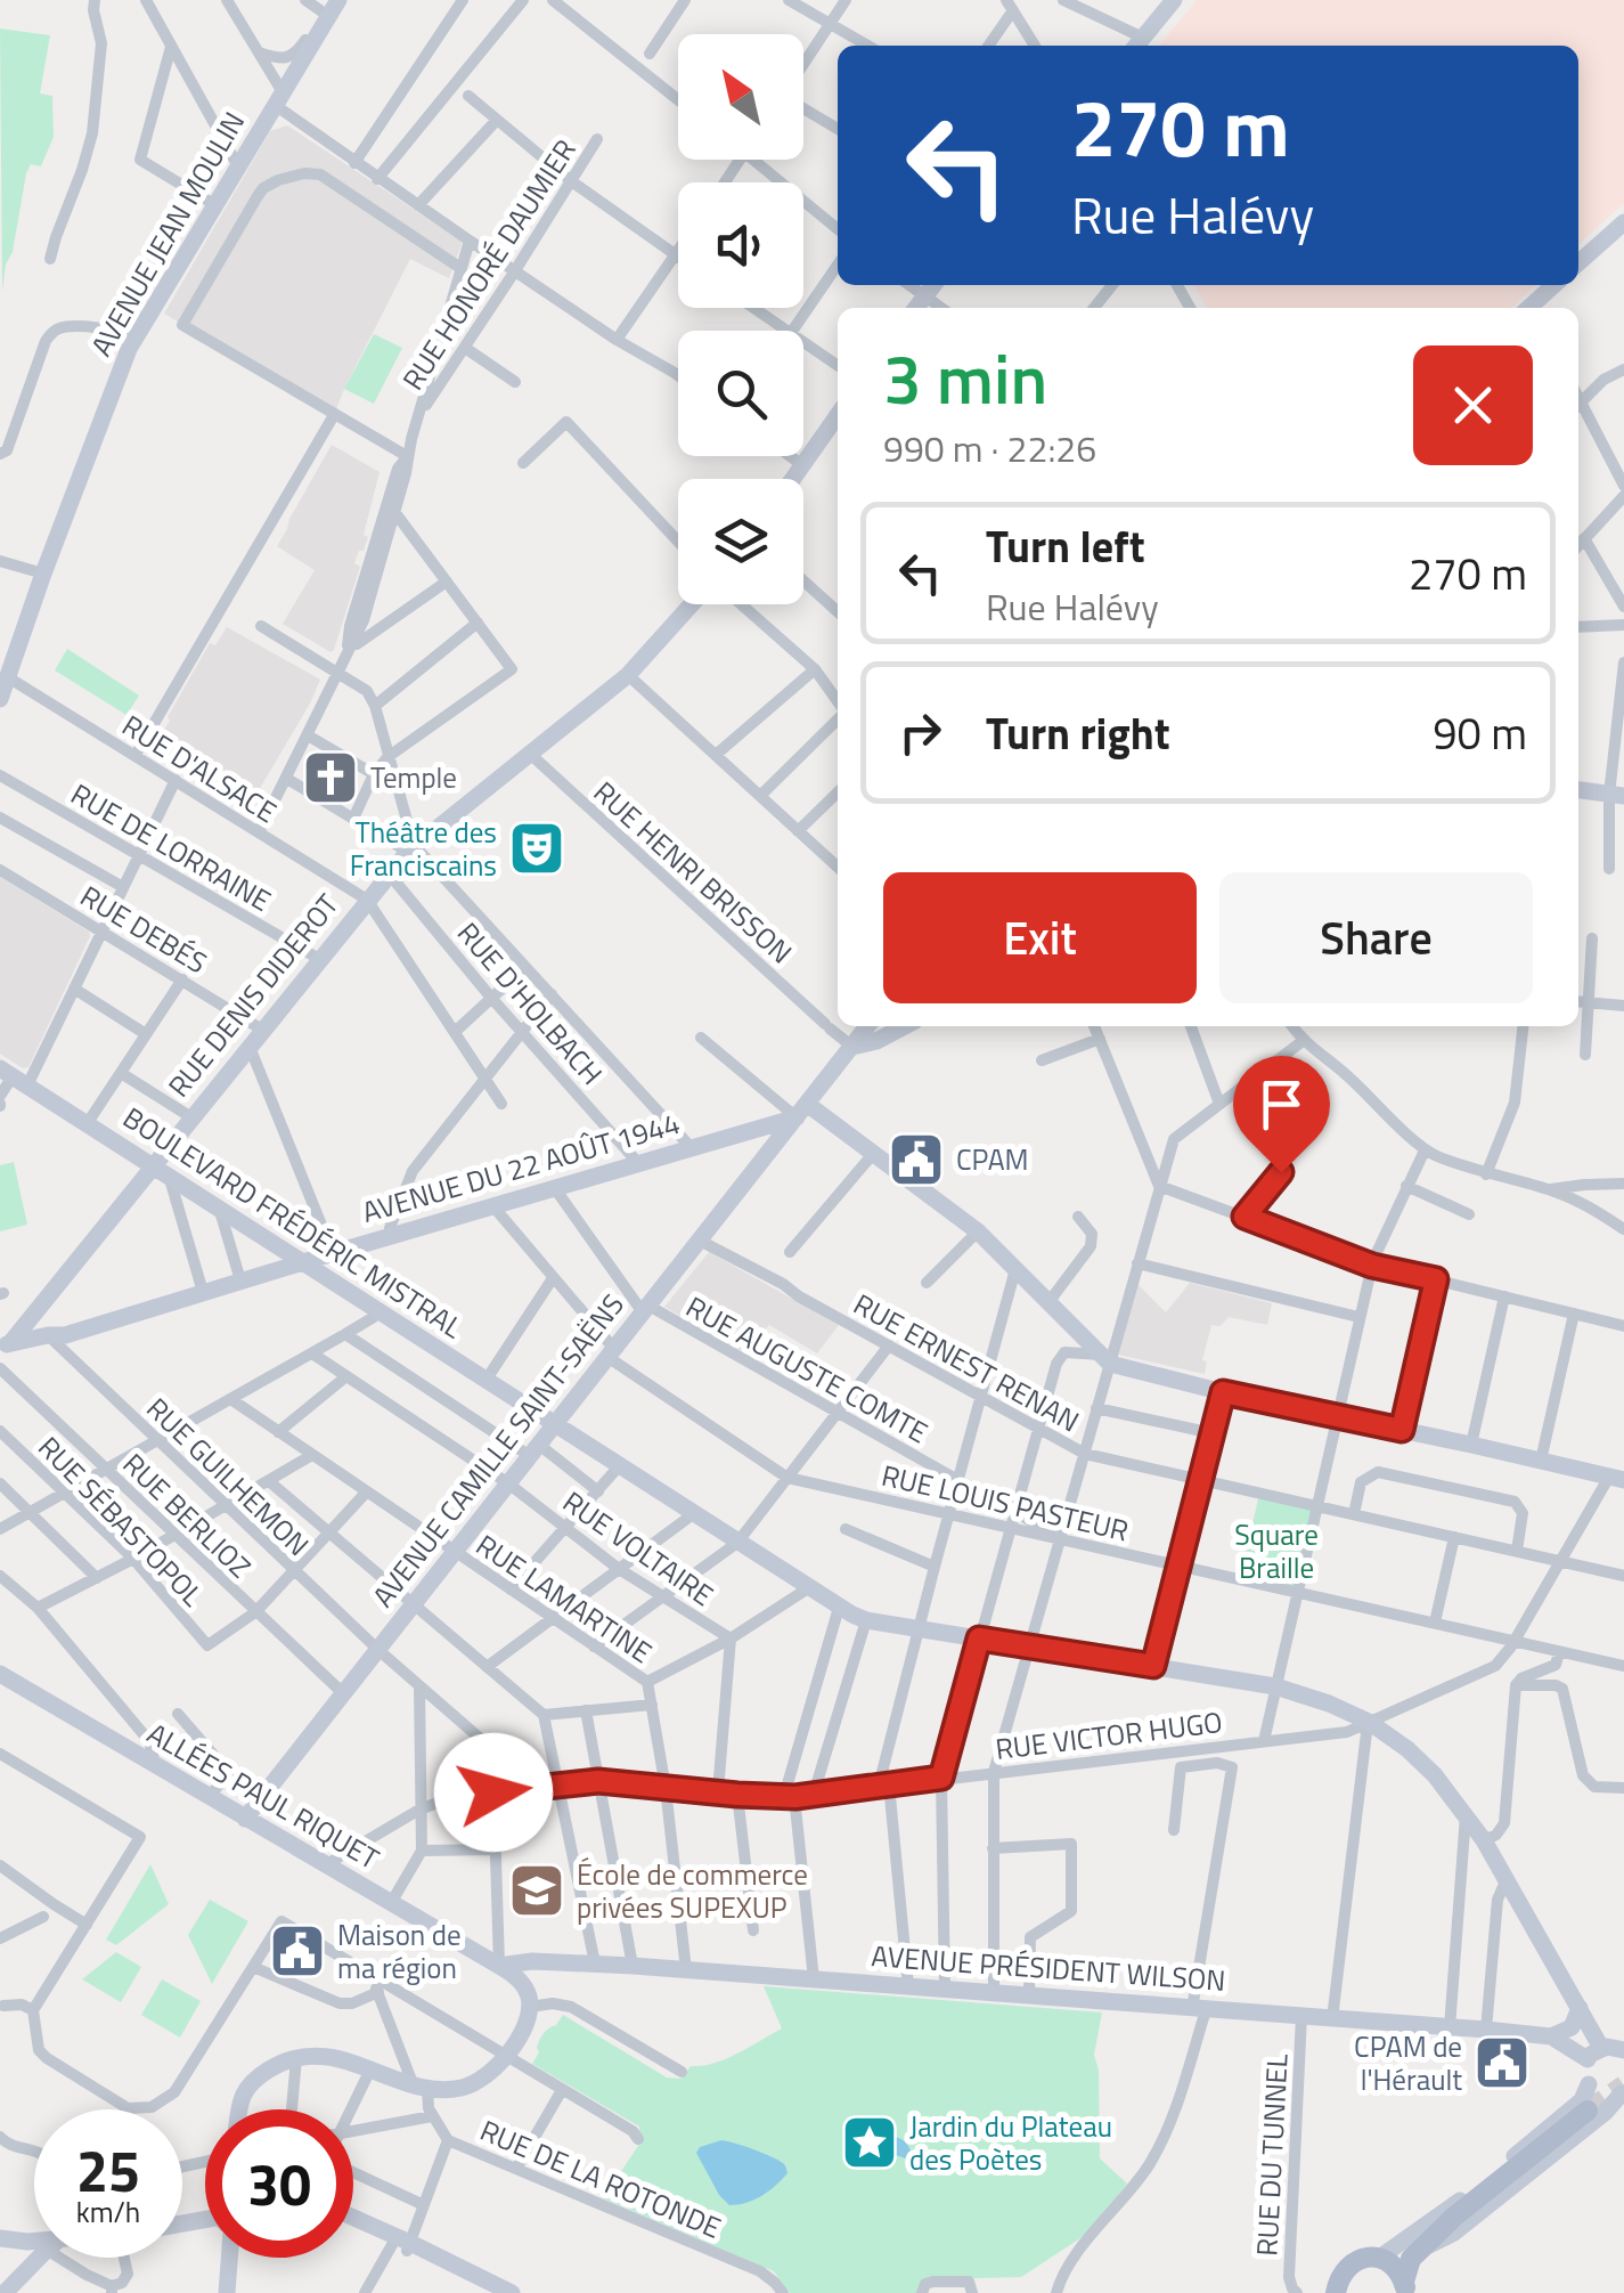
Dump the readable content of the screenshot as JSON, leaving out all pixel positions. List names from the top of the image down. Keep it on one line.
{"streets":{"main road":["AVENUE JEAN MOULIN","RUE DENIS DIDEROT","AVENUE DU 22 AOÛT 1944","BOULEVARD FRÉDÉRIC MISTRAL","AVENUE CAMILLE SAINT-SAËNS","ALLÉES PAUL RIQUET","AVENUE PRÉSIDENT WILSON"],"street":["RUE HONORÉ DAUMIER","RUE D'ALSACE","RUE DE LORRAINE","RUE HENRI BRISSON","RUE DEBÉS","RUE D'HOLBACH","RUE ERNEST RENAN","RUE AUGUSTE COMTE","RUE GUILHEMON","RUE LOUIS PASTEUR","RUE BERLIOZ","RUE SÉBASTOPOL","RUE VOLTAIRE","RUE LAMARTINE","RUE VICTOR HUGO","RUE DU TUNNEL","RUE DE LA ROTONDE"]},"crossings":[["AVENUE JEAN MOULIN","RUE D'ALSACE"],["RUE D'ALSACE","RUE DENIS DIDEROT"],["RUE DE LORRAINE","RUE DENIS DIDEROT"],["RUE HENRI BRISSON","RUE DENIS DIDEROT"],["RUE HENRI BRISSON","AVENUE CAMILLE SAINT-SAËNS"],["RUE DEBÉS","RUE DENIS DIDEROT"],["RUE DENIS DIDEROT","RUE D'HOLBACH"],["RUE DENIS DIDEROT","AVENUE DU 22 AOÛT 1944"],["RUE DENIS DIDEROT","BOULEVARD FRÉDÉRIC MISTRAL"],["RUE D'HOLBACH","AVENUE DU 22 AOÛT 1944"],["AVENUE DU 22 AOÛT 1944","BOULEVARD FRÉDÉRIC MISTRAL"],["AVENUE DU 22 AOÛT 1944","AVENUE CAMILLE SAINT-SAËNS"],["AVENUE DU 22 AOÛT 1944","RUE GUILHEMON"],["AVENUE DU 22 AOÛT 1944","RUE LOUIS PASTEUR"],["BOULEVARD FRÉDÉRIC MISTRAL","AVENUE CAMILLE SAINT-SAËNS"],["BOULEVARD FRÉDÉRIC MISTRAL","RUE VICTOR HUGO"],["BOULEVARD FRÉDÉRIC MISTRAL","AVENUE PRÉSIDENT WILSON"],["RUE ERNEST RENAN","AVENUE CAMILLE SAINT-SAËNS"],["RUE AUGUSTE COMTE","AVENUE CAMILLE SAINT-SAËNS"],["RUE AUGUSTE COMTE","RUE LOUIS PASTEUR"],["AVENUE CAMILLE SAINT-SAËNS","RUE GUILHEMON"],["AVENUE CAMILLE SAINT-SAËNS","RUE LOUIS PASTEUR"],["AVENUE CAMILLE SAINT-SAËNS","RUE BERLIOZ"],["AVENUE CAMILLE SAINT-SAËNS","RUE VOLTAIRE"],["AVENUE CAMILLE SAINT-SAËNS","RUE LAMARTINE"],["AVENUE CAMILLE SAINT-SAËNS","ALLÉES PAUL RIQUET"],["RUE GUILHEMON","RUE VICTOR HUGO"],["RUE GUILHEMON","ALLÉES PAUL RIQUET"],["RUE GUILHEMON","AVENUE PRÉSIDENT WILSON"],["RUE LOUIS PASTEUR","RUE VICTOR HUGO"],["RUE BERLIOZ","RUE SÉBASTOPOL"],["RUE VOLTAIRE","RUE VICTOR HUGO"],["RUE VICTOR HUGO","ALLÉES PAUL RIQUET"],["ALLÉES PAUL RIQUET","AVENUE PRÉSIDENT WILSON"],["AVENUE PRÉSIDENT WILSON","RUE DU TUNNEL"]],"parks":["Square Braille"],"places":{"church":["Temple"],"theatre":["Théâtre des Franciscains"],"public building":["CPAM","Maison de ma région","CPAM de l'Hérault"],"school or university":["École de commerce privées SUPEXUP"],"place":["Jardin du Plateau des Poètes"]},"north":"top left","page":{"turn":["270 m","Rue Halévy"],"heading":["3 min","990 m · 22:26"],"list":[{"name":"Turn left","note":"Rue Halévy","value":"270 m"},{"name":"Turn right","value":"90 m"}],"buttons":["Exit","Share"],"speed":"25 km/h","limit":"30"}}
